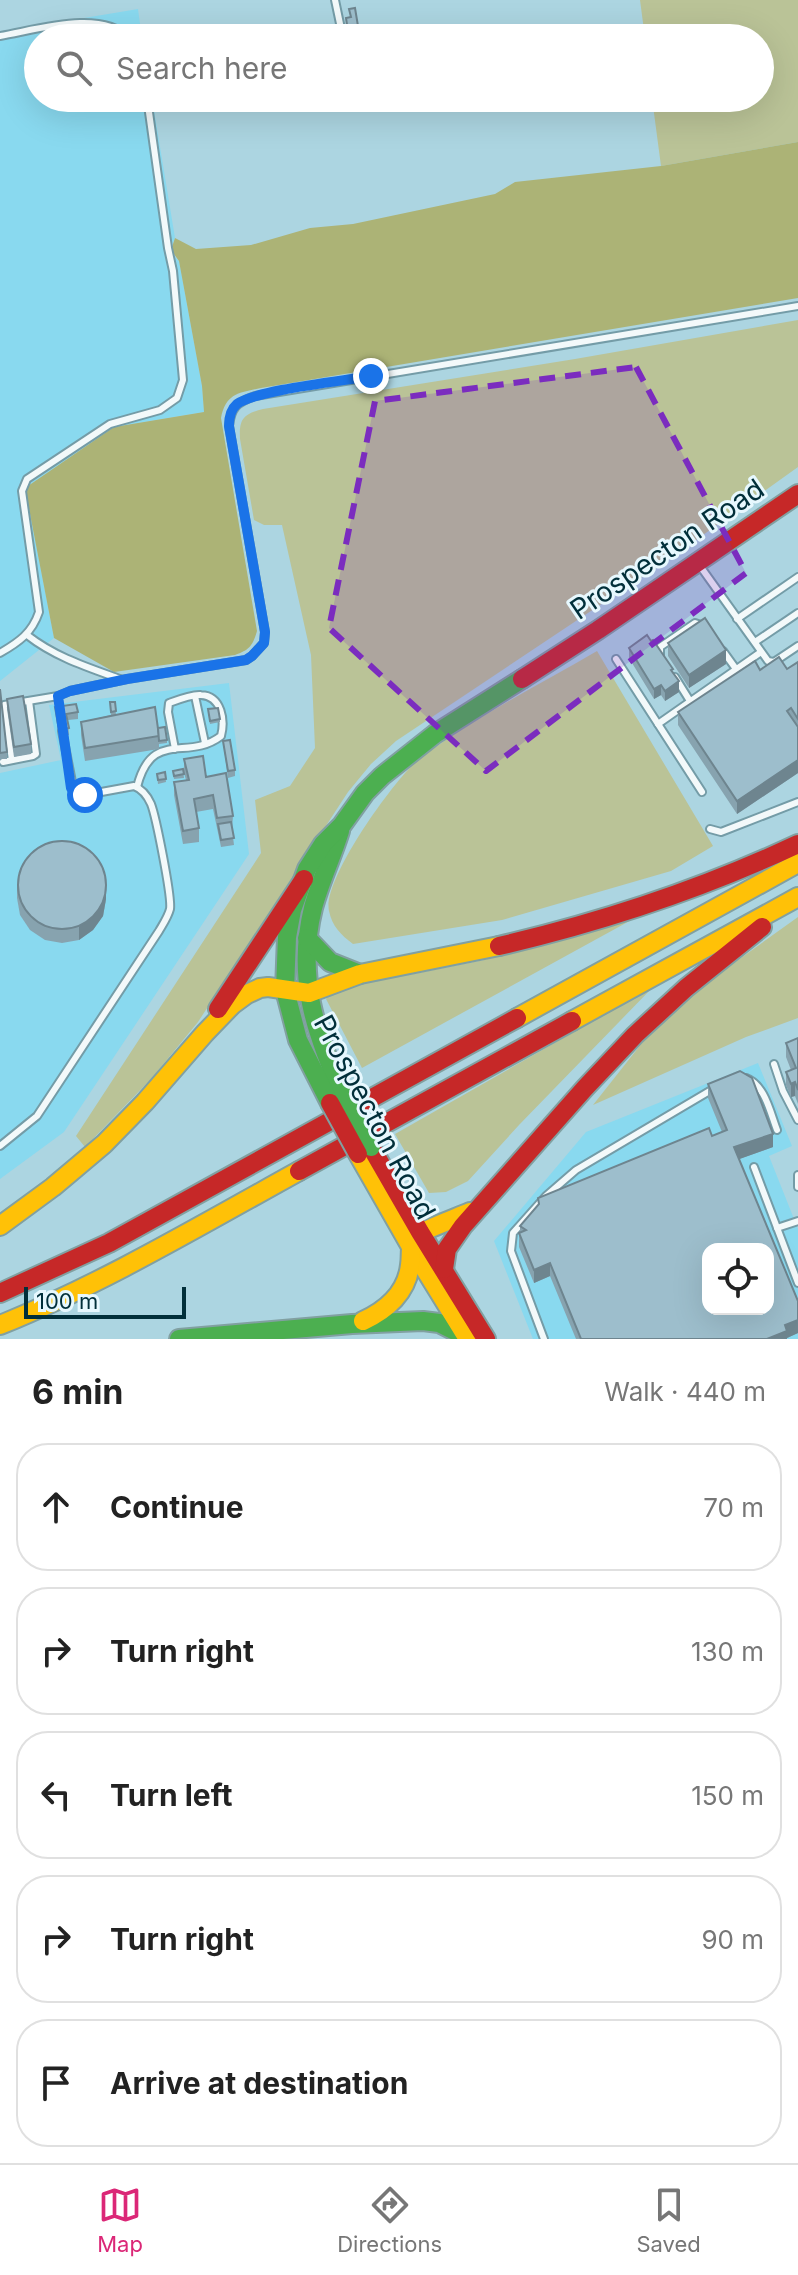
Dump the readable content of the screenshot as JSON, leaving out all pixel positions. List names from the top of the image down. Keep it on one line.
{"streets":{"main road":["Prospecton Road"]},"scale_bar":"100 m","page":{"search":"Search here","scale":"100 m","heading":["6 min","Walk · 440 m"],"list":[["Continue","70 m"],["Turn right","130 m"],["Turn left","150 m"],["Turn right","90 m"],"Arrive at destination"],"nav":["Map","Directions","Saved"]}}
